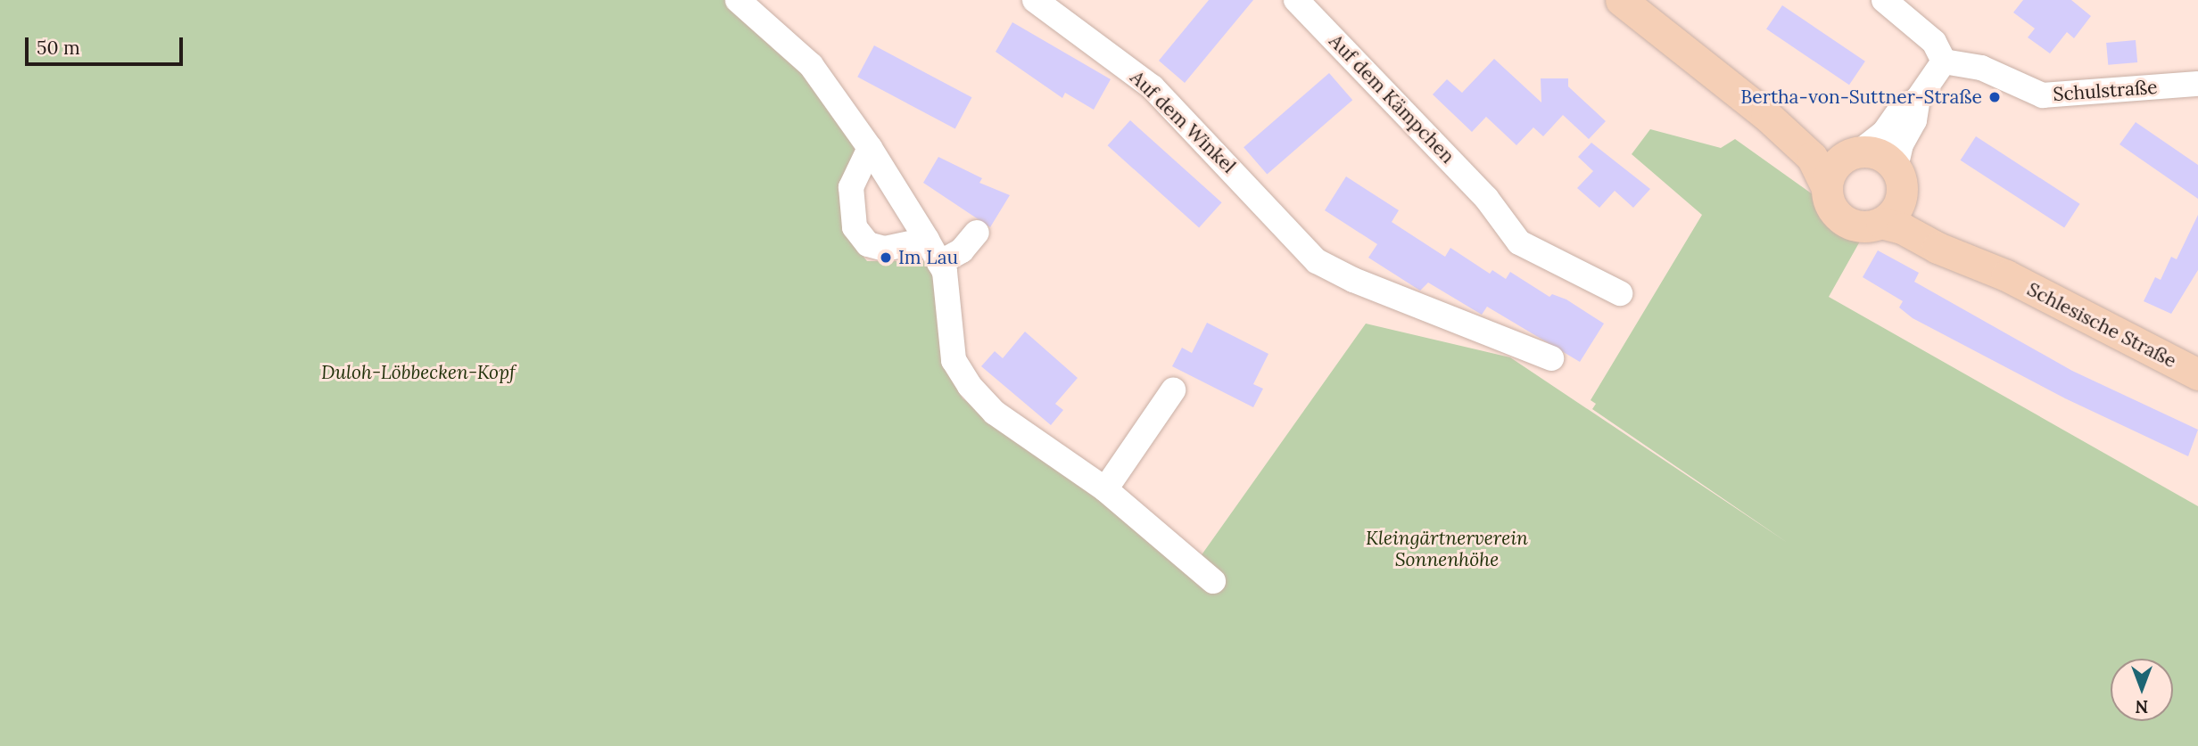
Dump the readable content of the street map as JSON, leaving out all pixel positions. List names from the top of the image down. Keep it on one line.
{"streets":{"main road":["Schlesische Straße"],"street":["Schulstraße","Auf dem Kämpchen","Auf dem Winkel"]},"parks":["Duloh-Löbbecken-Kopf","Kleingärtnerverein Sonnenhöhe"],"places":["Bertha-von-Suttner-Straße","Im Lau"],"scale_bar":"50 m","north":"bottom"}
